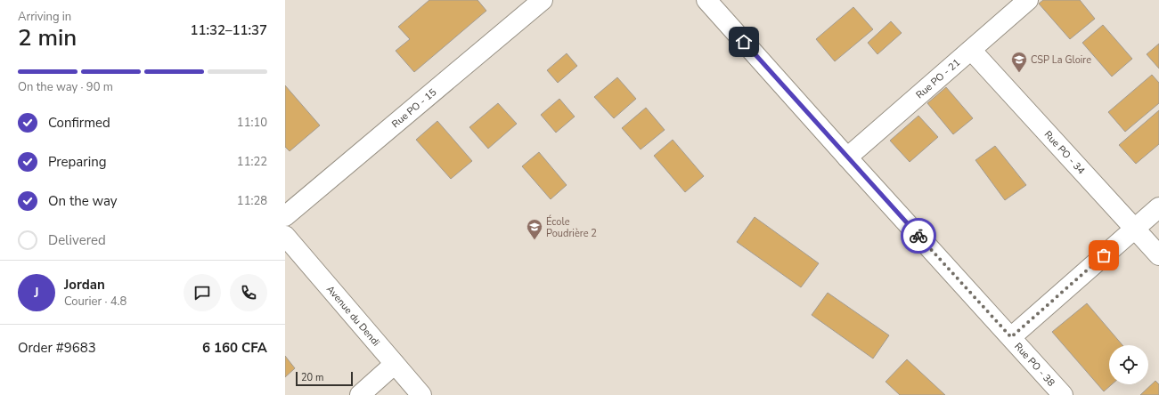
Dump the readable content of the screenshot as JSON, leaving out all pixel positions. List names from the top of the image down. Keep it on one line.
{"streets":{"street":["Rue PO - 21","Rue PO - 15","Rue PO - 34","Avenue du Dendi","Rue PO - 38"]},"crossings":[["Rue PO - 21","Rue PO - 34"],["Rue PO - 21","Rue PO - 38"]],"places":{"school or university":["CSP La Gloire","École Poudrière 2"]},"scale_bar":"20 m","page":{"heading":["2 min","Arriving in","11:32–11:37"],"panel":["Jordan","Courier · 4.8","Order #9683","6 160 CFA"],"bar":"On the way · 90 m","list":[["Confirmed","11:10"],["Preparing","11:22"],["On the way","11:28"],"Delivered"],"round":"J","scale":"20 m"}}
